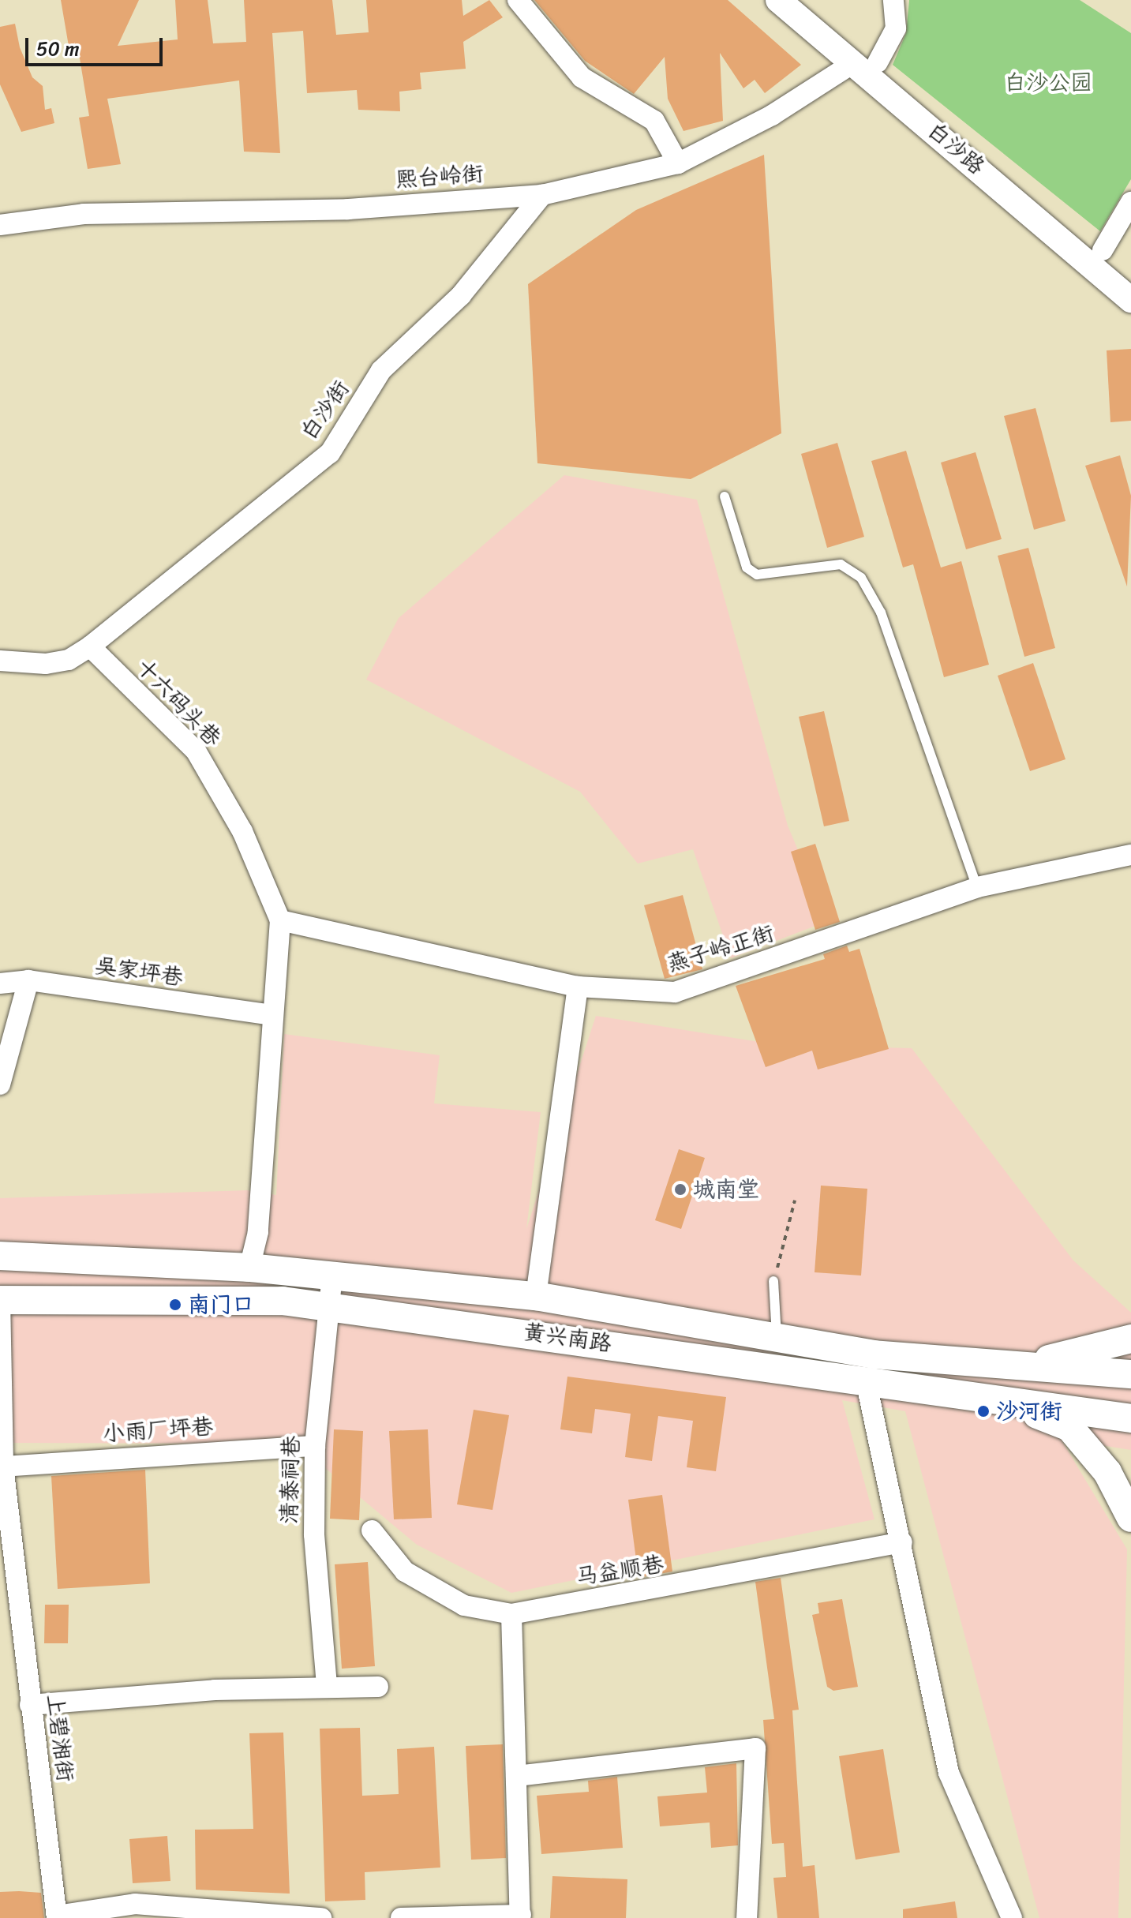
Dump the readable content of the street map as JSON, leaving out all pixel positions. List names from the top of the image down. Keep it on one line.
{"streets":{"main road":["黄兴南路"],"street":["白沙路","熙台岭街","白沙街","十六码头巷","燕子岭正街","吴家坪巷","小雨厂坪巷","清泰祠巷","马益顺巷","上碧湘街"]},"crossings":[["白沙路","熙台岭街"],["熙台岭街","白沙街"],["白沙街","十六码头巷"],["十六码头巷","燕子岭正街"],["黄兴南路","清泰祠巷"],["黄兴南路","上碧湘街"],["小雨厂坪巷","清泰祠巷"],["小雨厂坪巷","上碧湘街"]],"parks":["白沙公园"],"places":["城南堂","南门口","沙河街"],"scale_bar":"50 m"}
